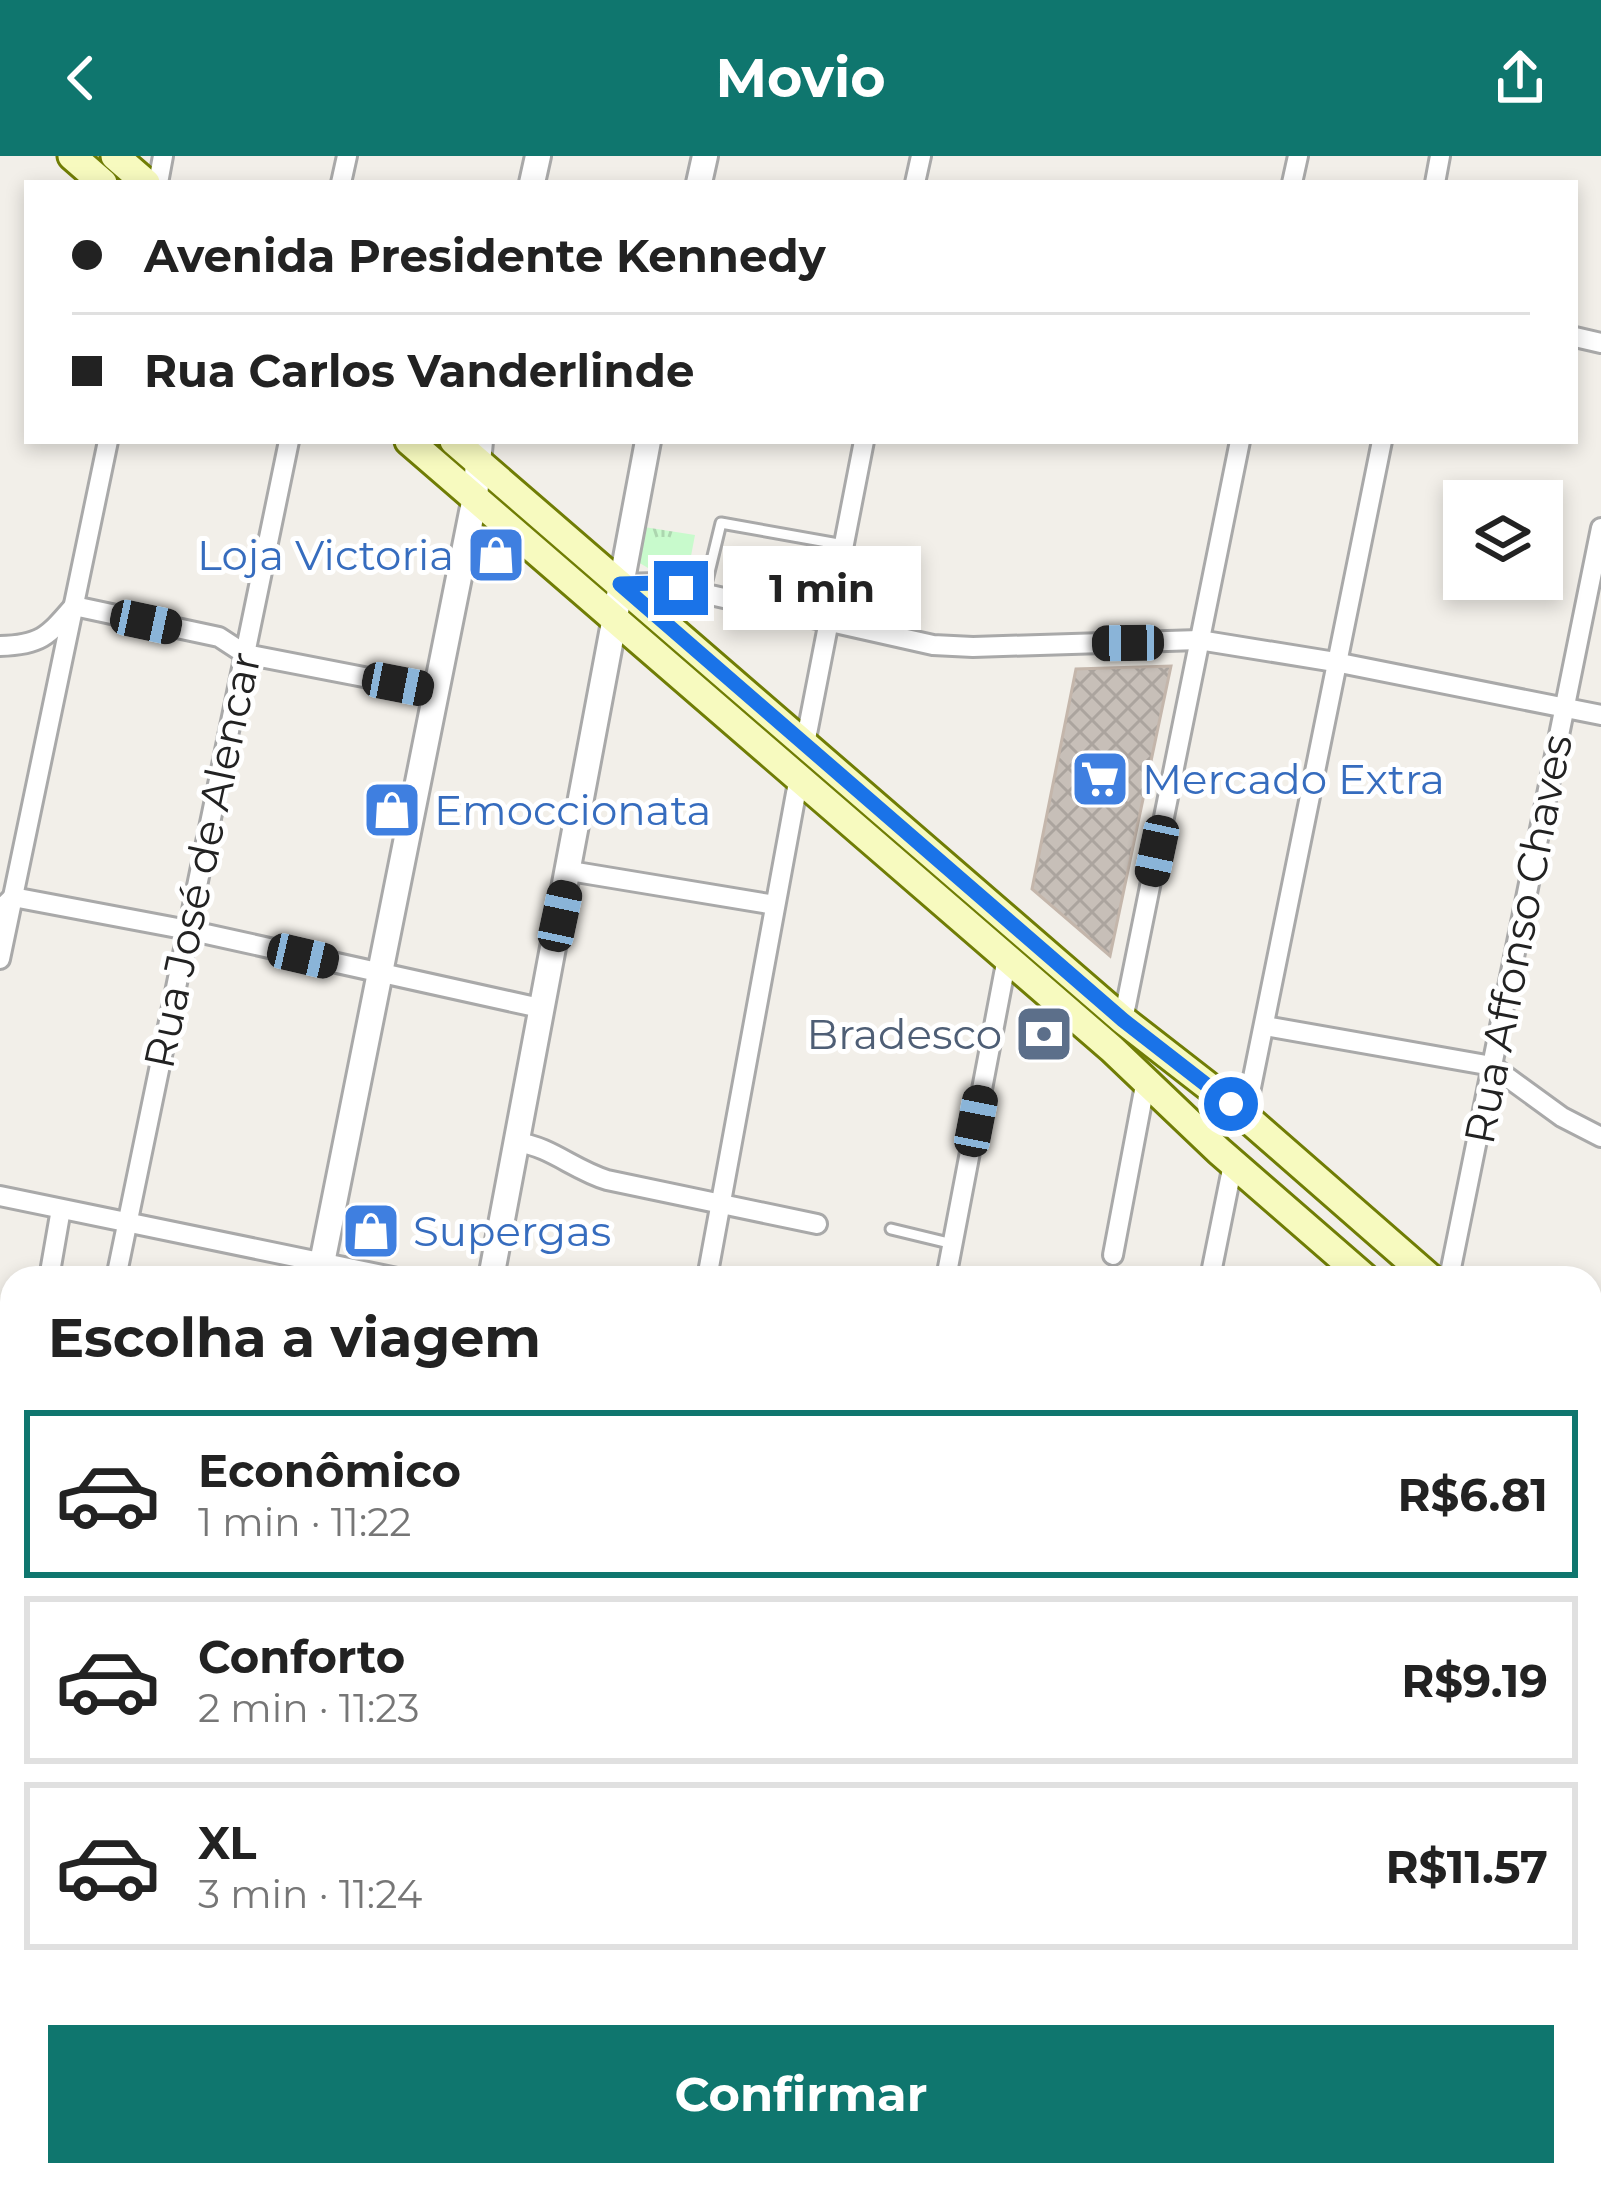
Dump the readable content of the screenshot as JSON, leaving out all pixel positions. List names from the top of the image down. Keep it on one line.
{"streets":{"street":["Rua José de Alencar","Rua Affonso Chaves"]},"places":{"shop":["Loja Victoria","Emoccionata","Supergas"],"supermarket":["Mercado Extra"],"bank":["Bradesco"]},"page":{"header":"Movio","banner":["Avenida Presidente Kennedy","Rua Carlos Vanderlinde"],"bubble":"1 min","heading":"Escolha a viagem","list":[{"name":"Econômico","note":"1 min · 11:22","value":"R$6.81"},{"name":"Conforto","note":"2 min · 11:23","value":"R$9.19"},{"name":"XL","note":"3 min · 11:24","value":"R$11.57"}],"buttons":"Confirmar"}}
